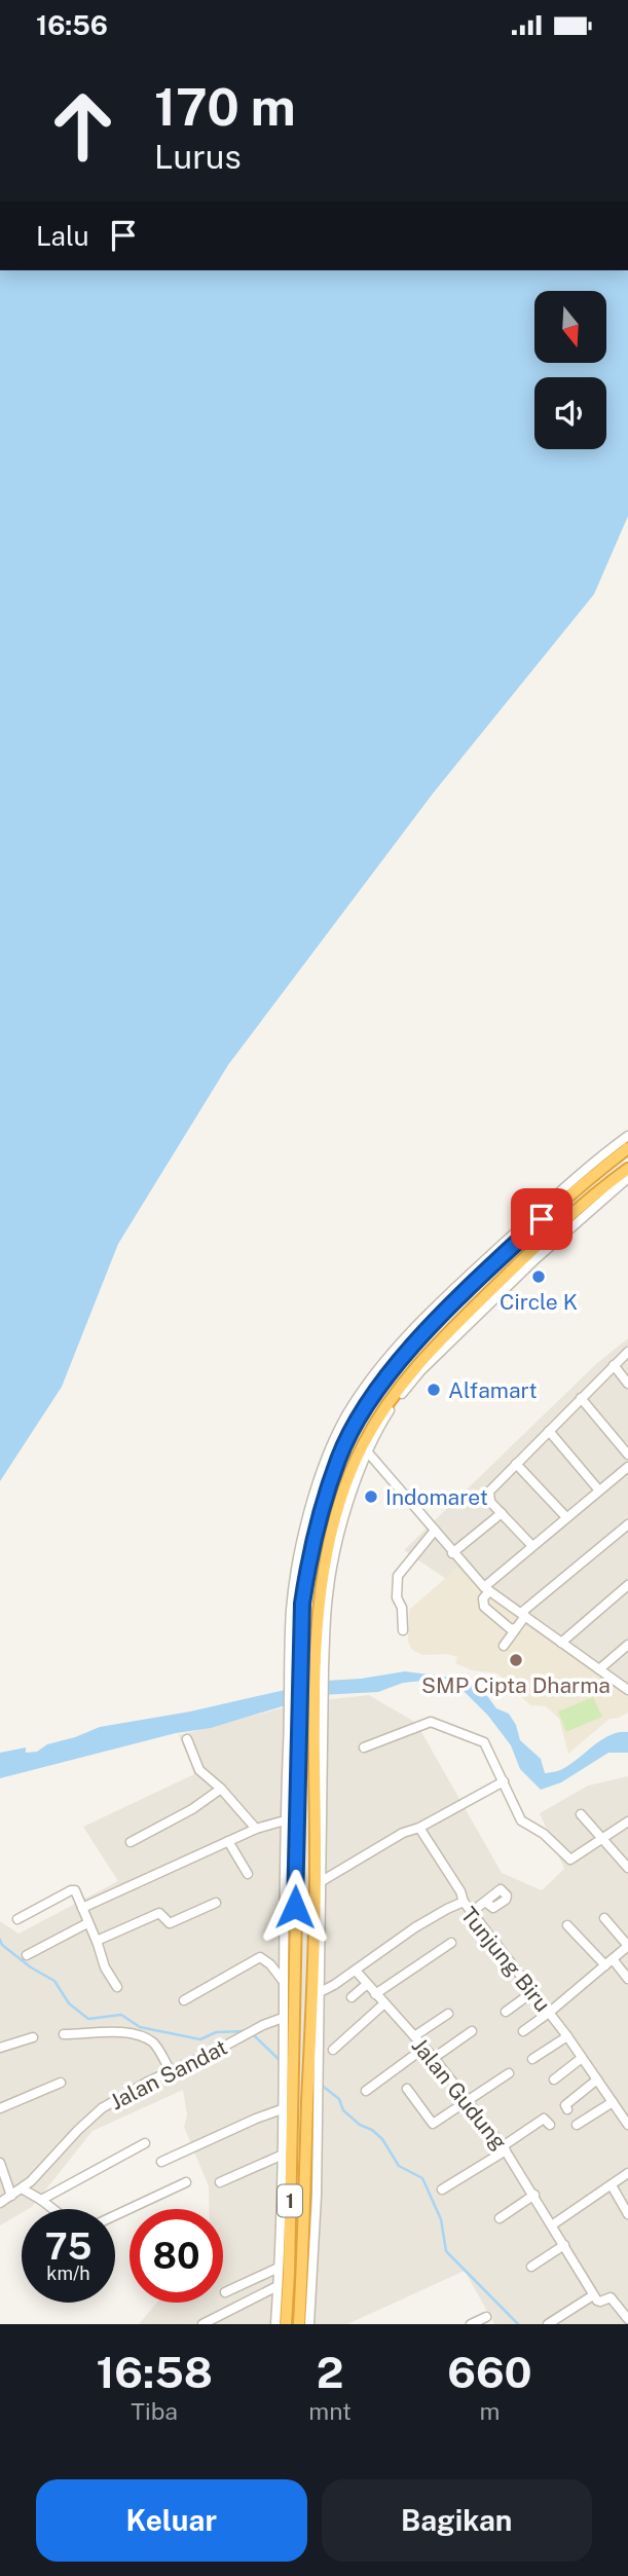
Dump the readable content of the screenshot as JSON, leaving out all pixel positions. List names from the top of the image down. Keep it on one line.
{"streets":{"highway":["1"],"street":["Tunjung Biru","Jalan Sandat","Jalan Gudung"]},"crossings":[["Tunjung Biru","Jalan Gudung"],["Tunjung Biru","1"]],"places":["Circle K","Alfamart","Indomaret","SMP Cipta Dharma"],"north":"bottom","page":{"status":"16:56","turn":["170 m","Lurus"],"then":"Lalu","speed":"75 km/h","limit":"80","eta":["16:58","Tiba","2","mnt","660","m"],"buttons":["Keluar","Bagikan"]}}
